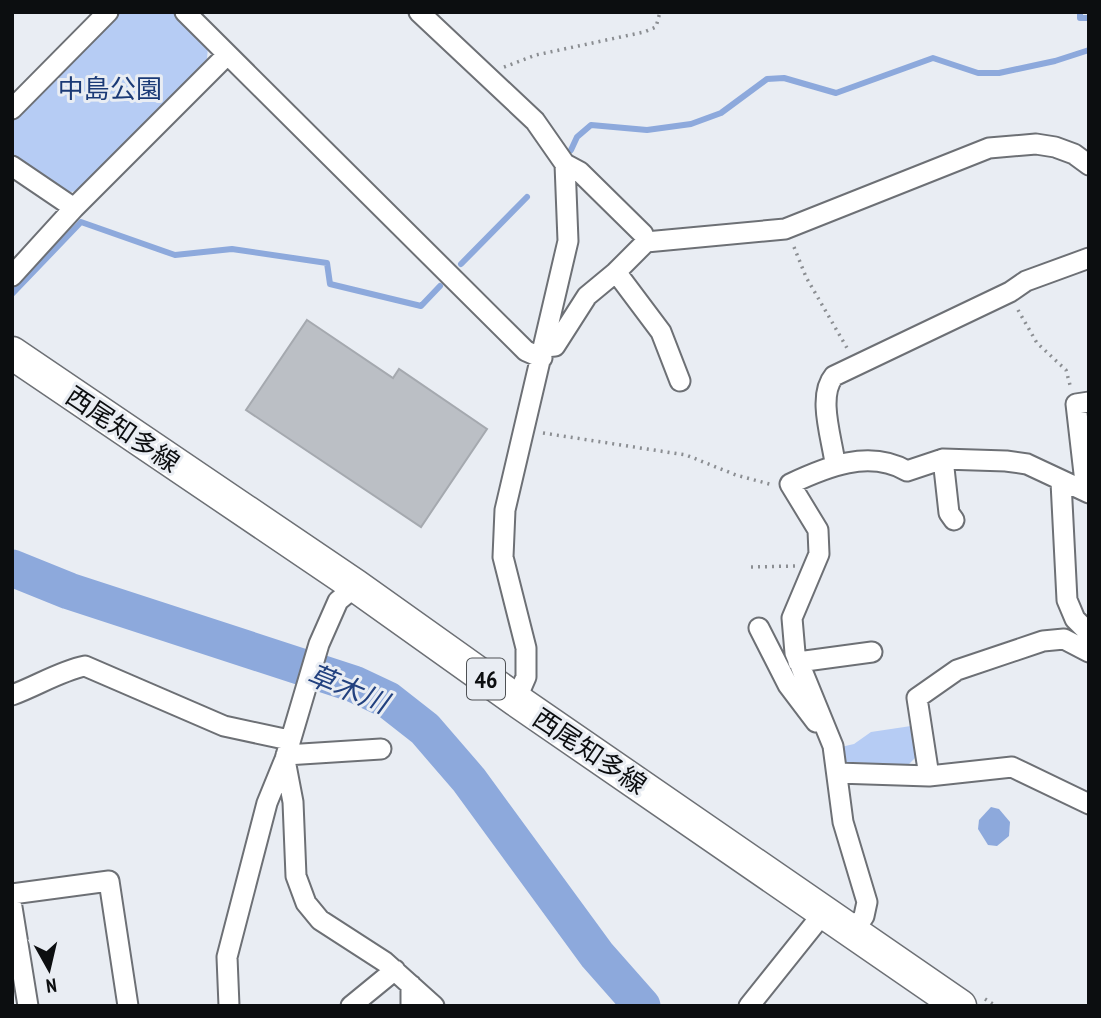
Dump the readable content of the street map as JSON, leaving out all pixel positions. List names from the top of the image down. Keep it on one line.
{"streets":{"main road":["西尾知多線","46"]},"water":["草木川"],"parks":["中島公園"],"north":"bottom"}
